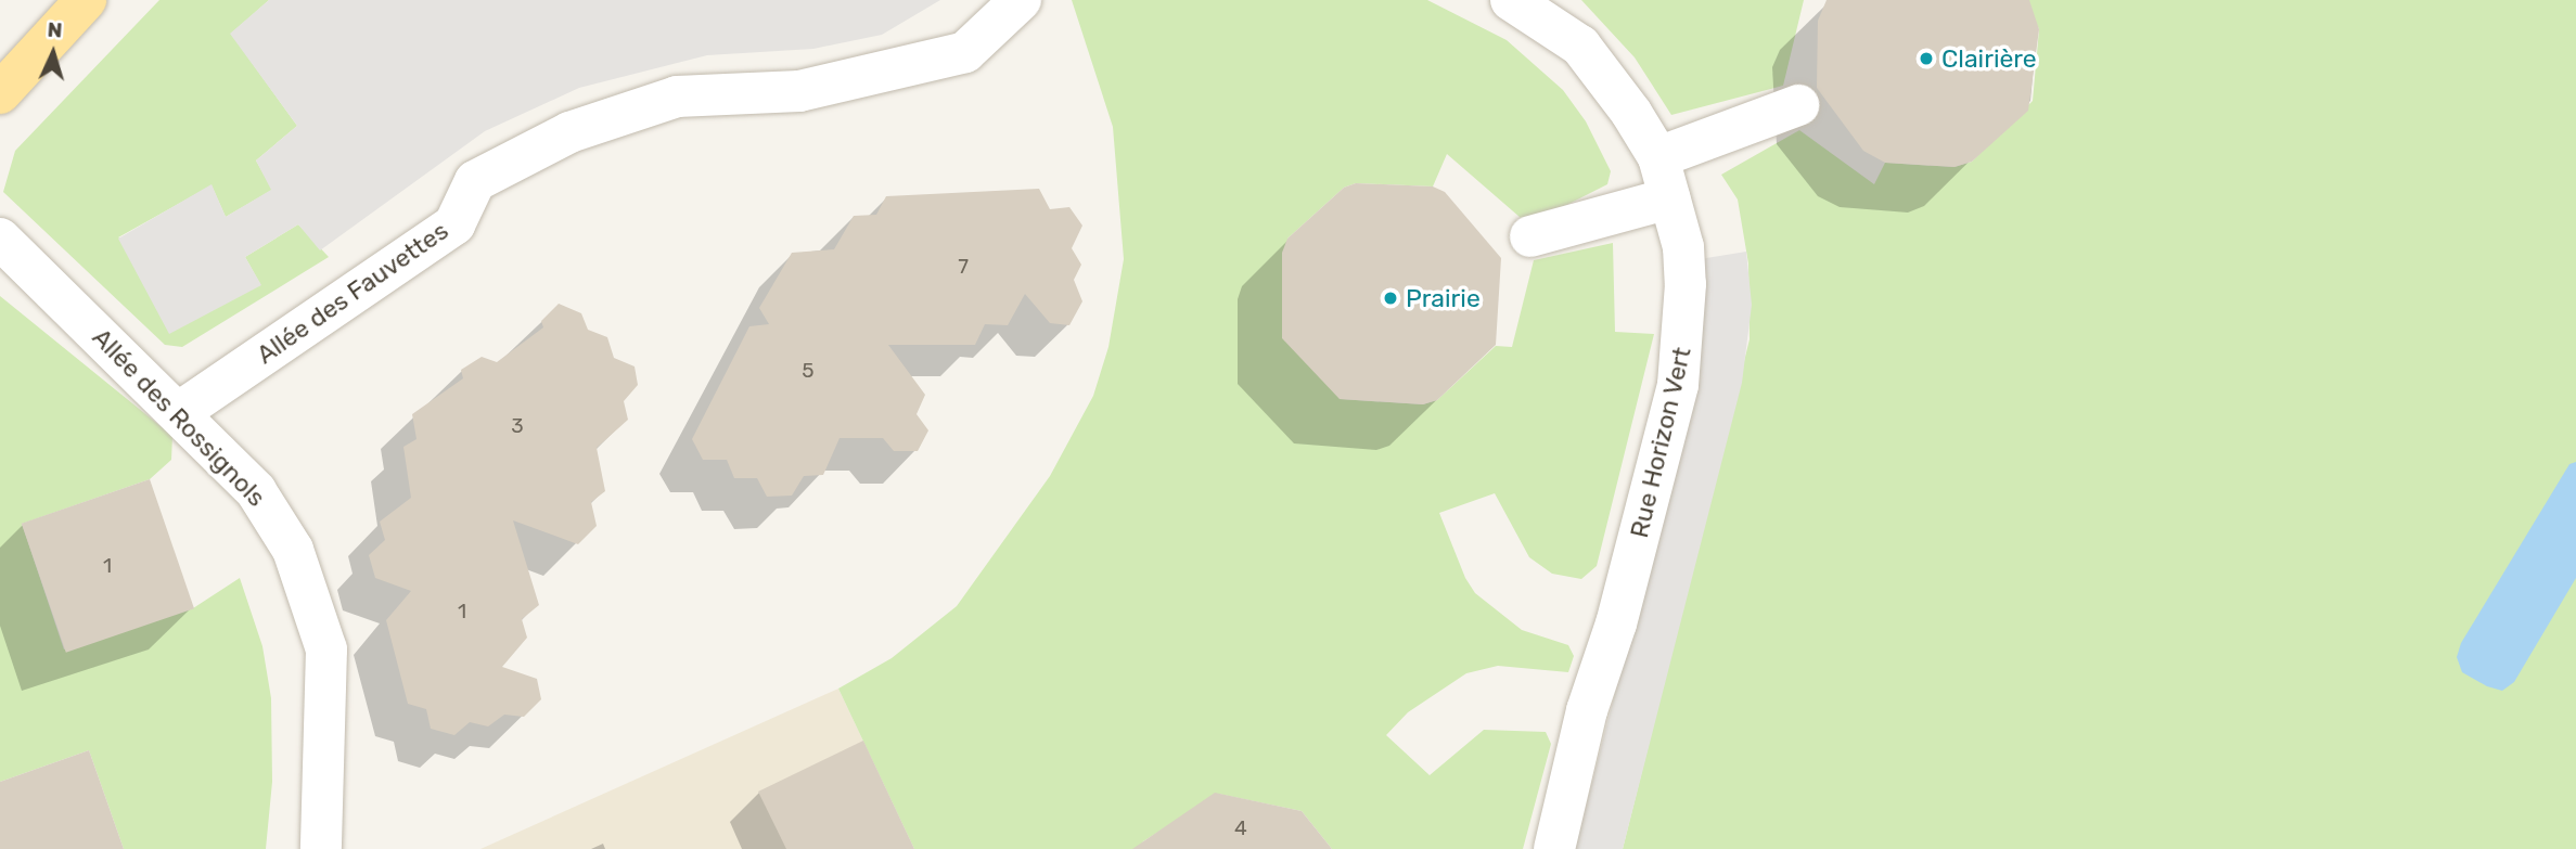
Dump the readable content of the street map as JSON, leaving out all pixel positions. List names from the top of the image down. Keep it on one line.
{"streets":{"street":["Allée des Fauvettes","Allée des Rossignols","Rue Horizon Vert"]},"crossings":[["Allée des Fauvettes","Allée des Rossignols"]],"places":["Clairière","Prairie"],"house_numbers":["7","5","3","1","1","4"],"north":"top"}
